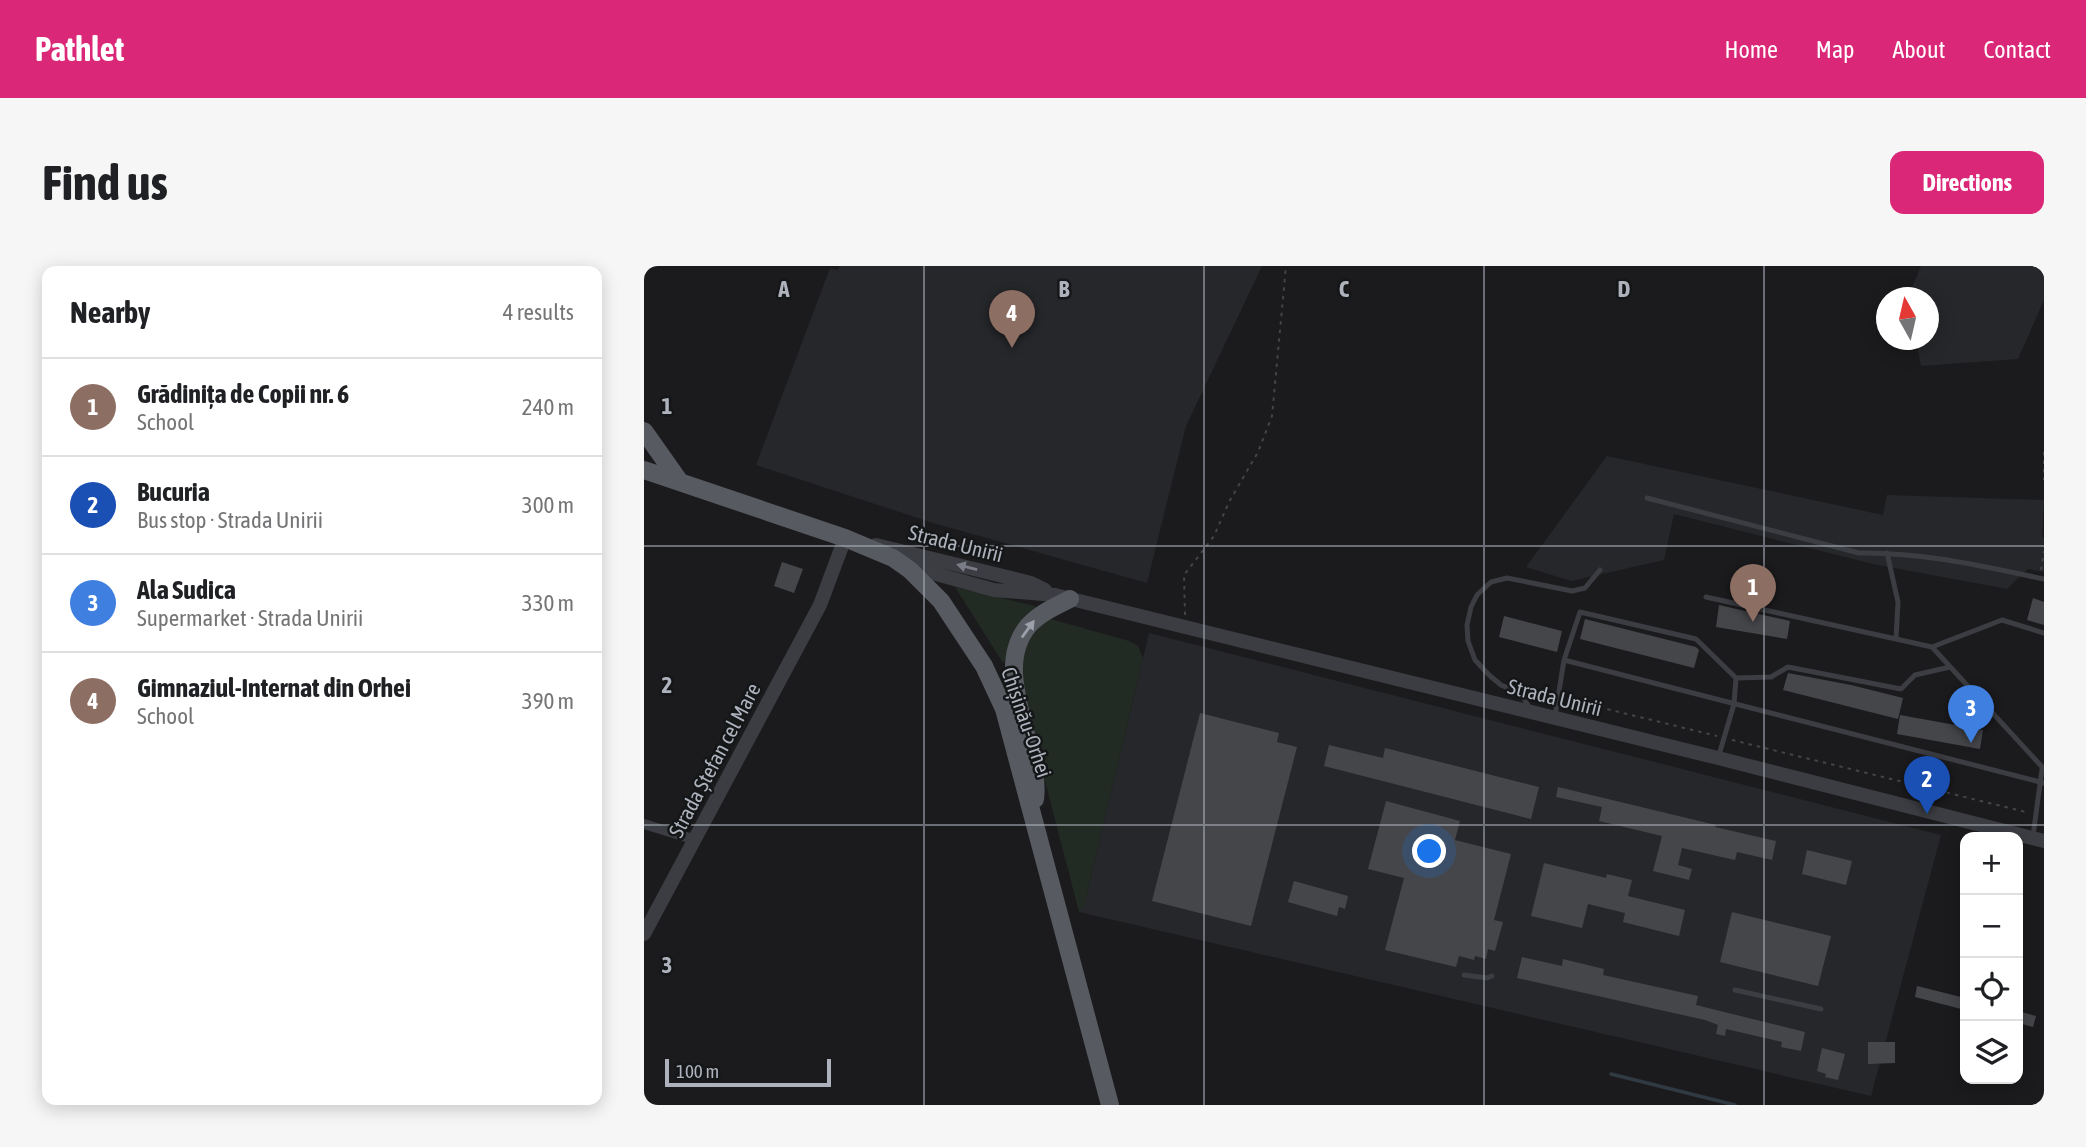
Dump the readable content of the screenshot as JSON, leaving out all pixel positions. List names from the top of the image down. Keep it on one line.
{"streets":{"main road":["Chișinău-Orhei"],"street":["Strada Unirii","Strada Ștefan cel Mare"]},"crossings":[["Strada Unirii","Chișinău-Orhei"],["Strada Unirii","Strada Ștefan cel Mare"],["Chișinău-Orhei","Strada Ștefan cel Mare"]],"scale_bar":"100 m","north":"top","page":{"header":"Pathlet","nav":["Home","Map","About","Contact"],"buttons":"Directions","title":"Find us","heading":["Nearby","4 results"],"pins":["4","1","3","2"],"list":[{"mark":"1","name":"Grădinița de Copii nr. 6","note":"School","value":"240 m"},{"mark":"2","name":"Bucuria","note":"Bus stop · Strada Unirii","value":"300 m"},{"mark":"3","name":"Ala Sudica","note":"Supermarket · Strada Unirii","value":"330 m"},{"mark":"4","name":"Gimnaziul-Internat din Orhei","note":"School","value":"390 m"}],"map_buttons":["+","−"],"scale":"100 m"},"grid":{"columns":["A","B","C","D"],"rows":["1","2","3"]}}
